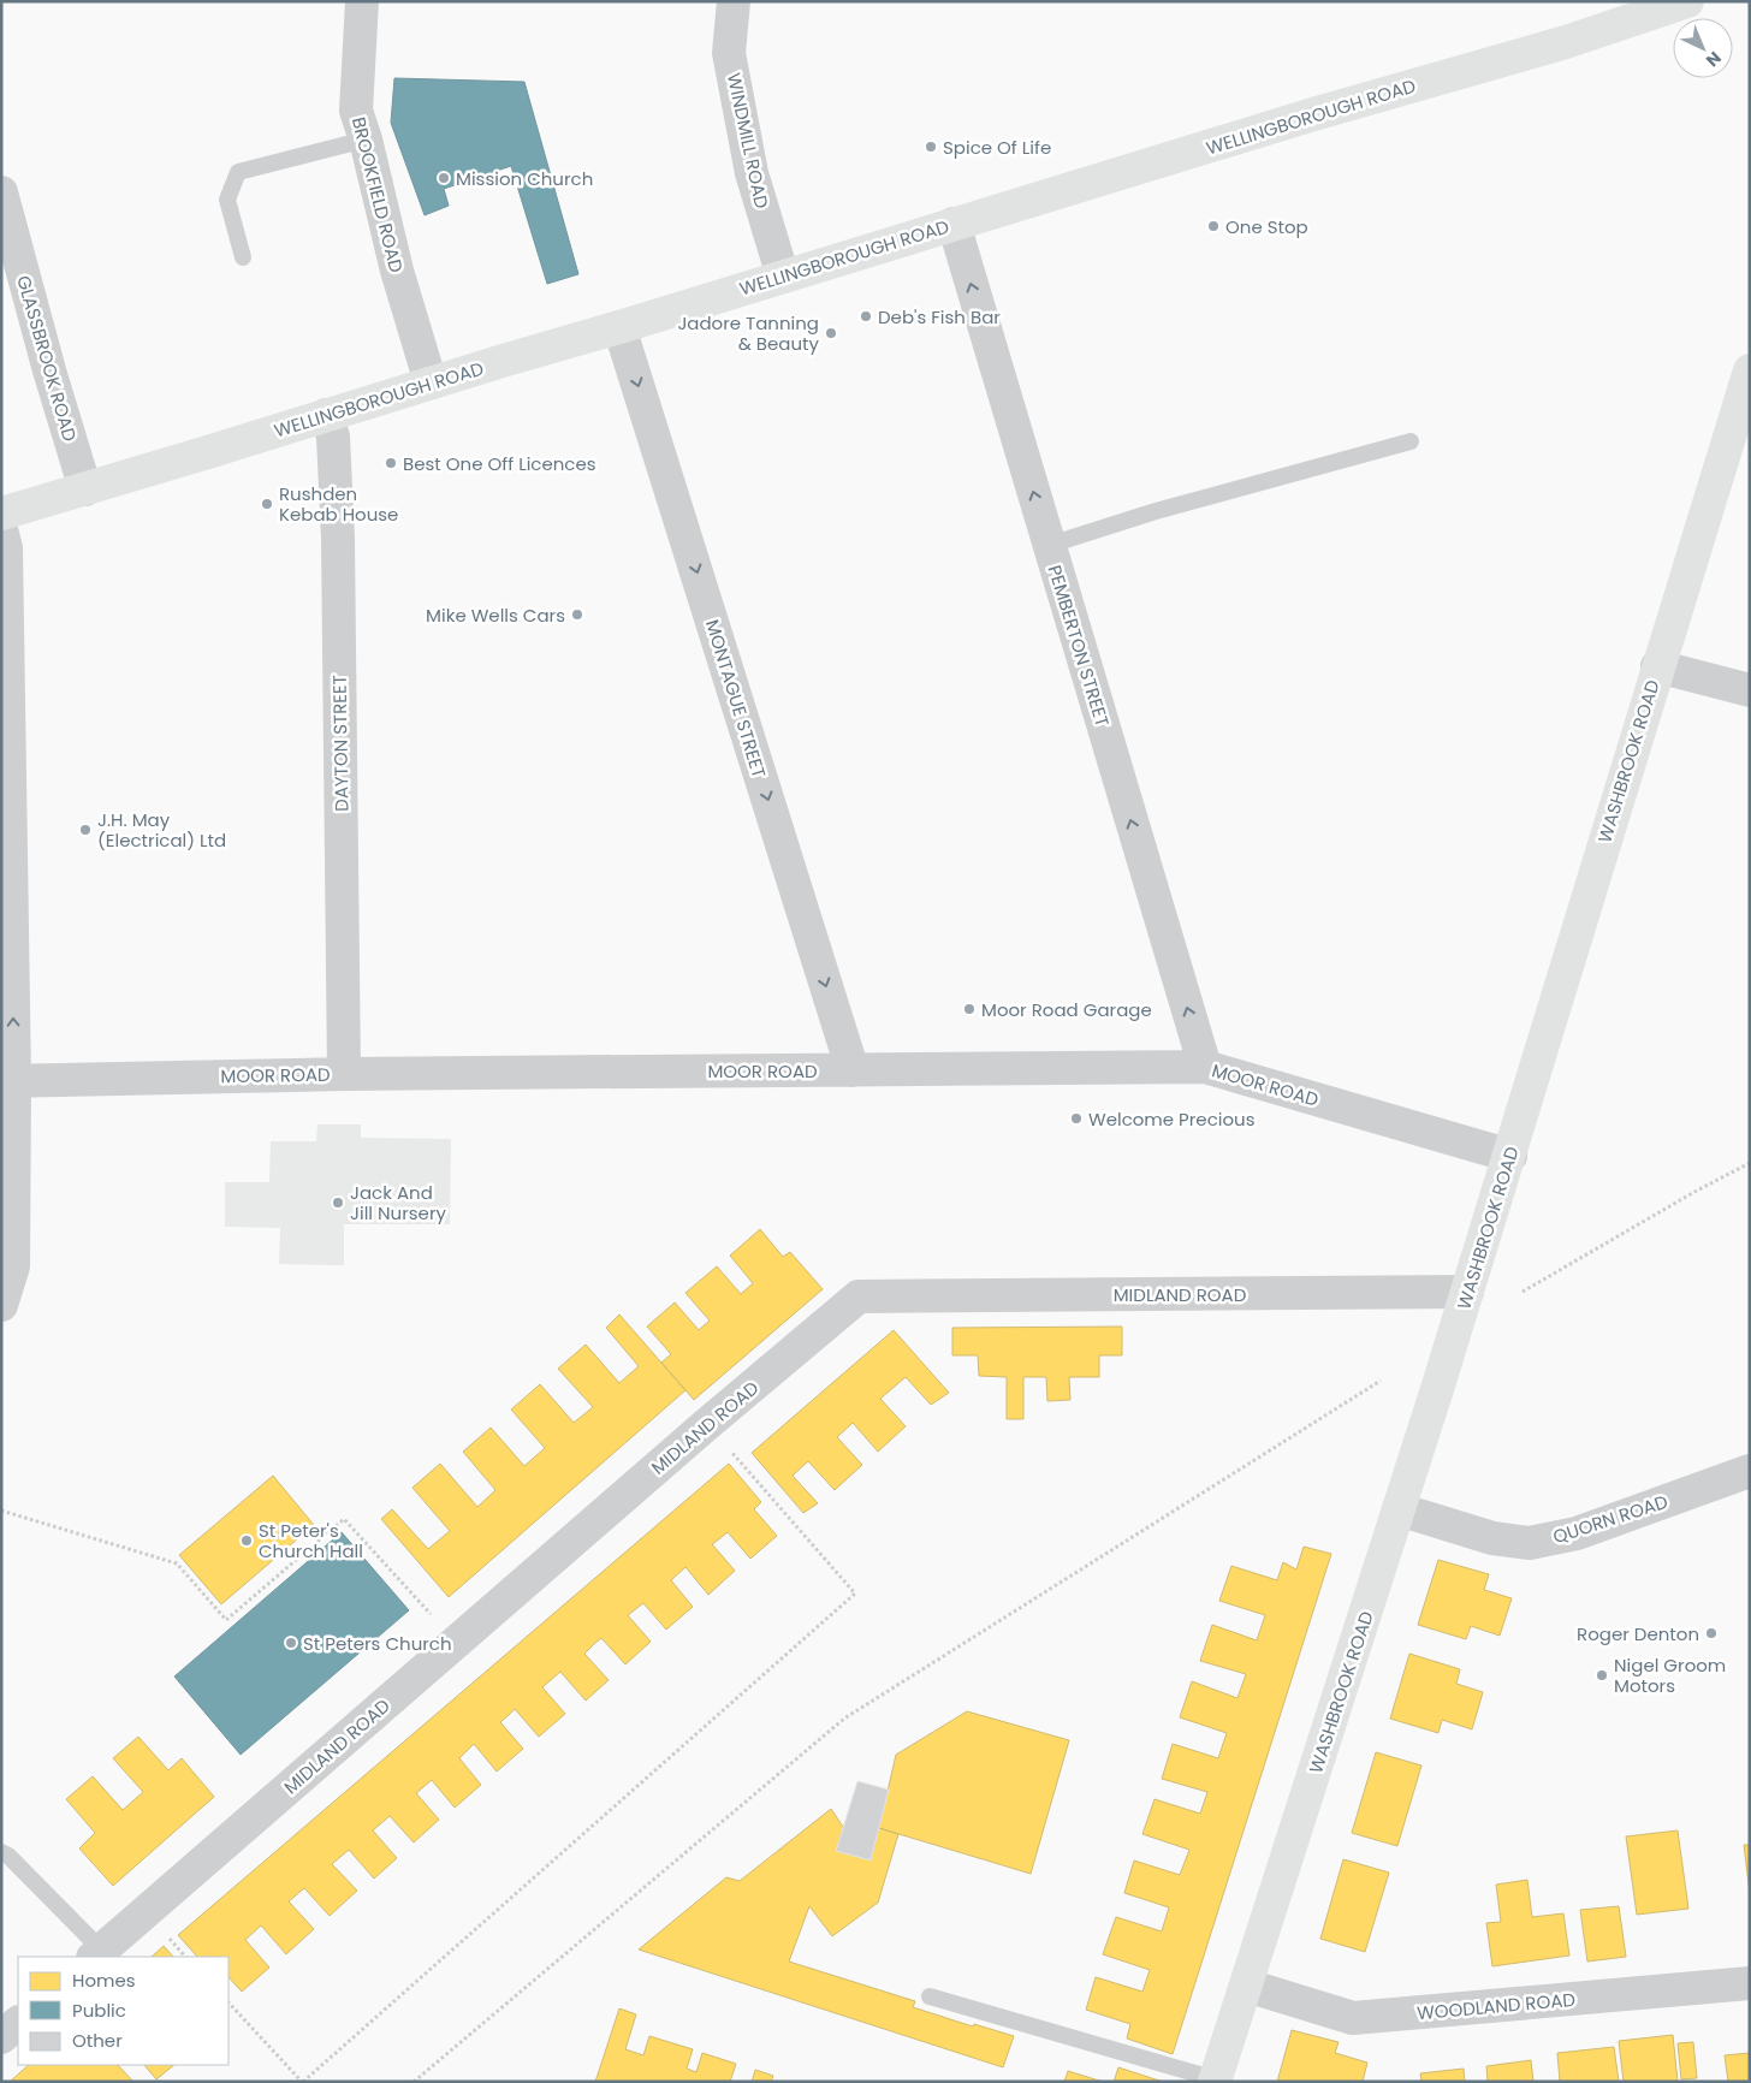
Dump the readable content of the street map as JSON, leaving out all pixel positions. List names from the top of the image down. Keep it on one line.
{"streets":{"main road":["WELLINGBOROUGH ROAD","WASHBROOK ROAD"],"street":["WINDMILL ROAD","BROOKFIELD ROAD","GLASSBROOK ROAD","PEMBERTON STREET","MONTAGUE STREET","DAYTON STREET","MOOR ROAD","MIDLAND ROAD","QUORN ROAD","WOODLAND ROAD"]},"crossings":[["WELLINGBOROUGH ROAD","WINDMILL ROAD"],["WELLINGBOROUGH ROAD","BROOKFIELD ROAD"],["WELLINGBOROUGH ROAD","GLASSBROOK ROAD"],["WELLINGBOROUGH ROAD","PEMBERTON STREET"],["WELLINGBOROUGH ROAD","MONTAGUE STREET"],["WELLINGBOROUGH ROAD","DAYTON STREET"],["PEMBERTON STREET","MOOR ROAD"],["MONTAGUE STREET","MOOR ROAD"],["DAYTON STREET","MOOR ROAD"],["WASHBROOK ROAD","MOOR ROAD"],["WASHBROOK ROAD","MIDLAND ROAD"],["WASHBROOK ROAD","QUORN ROAD"],["WASHBROOK ROAD","WOODLAND ROAD"]],"one_way":["PEMBERTON STREET","MONTAGUE STREET"],"places":["Spice Of Life","Mission Church","One Stop","Deb's Fish Bar","Jadore Tanning & Beauty","Best One Off Licences","Rushden Kebab House","Mike Wells Cars","J.H. May (Electrical) Ltd","Moor Road Garage","Welcome Precious","Jack And Jill Nursery","St Peter's Church Hall","Roger Denton","St Peters Church","Nigel Groom Motors"],"legend":["Homes","Public","Other"],"north":"bottom right"}
